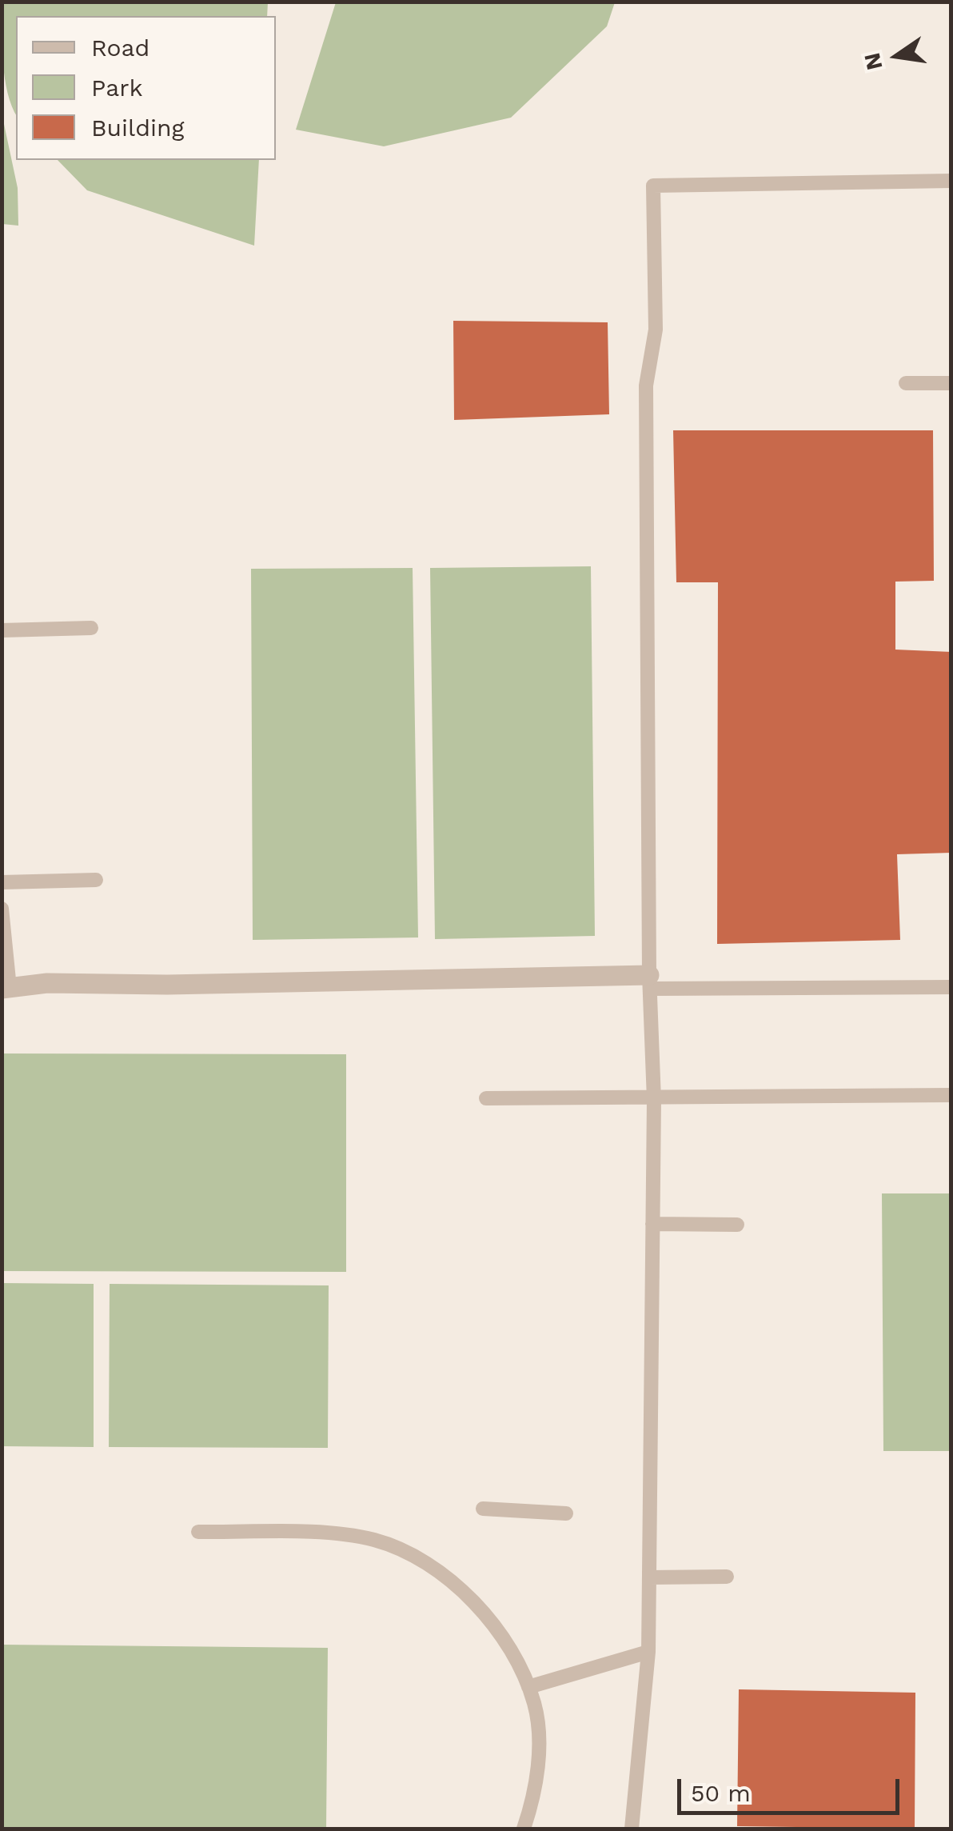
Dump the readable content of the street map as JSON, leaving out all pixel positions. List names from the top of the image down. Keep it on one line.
{"legend":["Road","Park","Building"],"scale_bar":"50 m","north":"left"}
